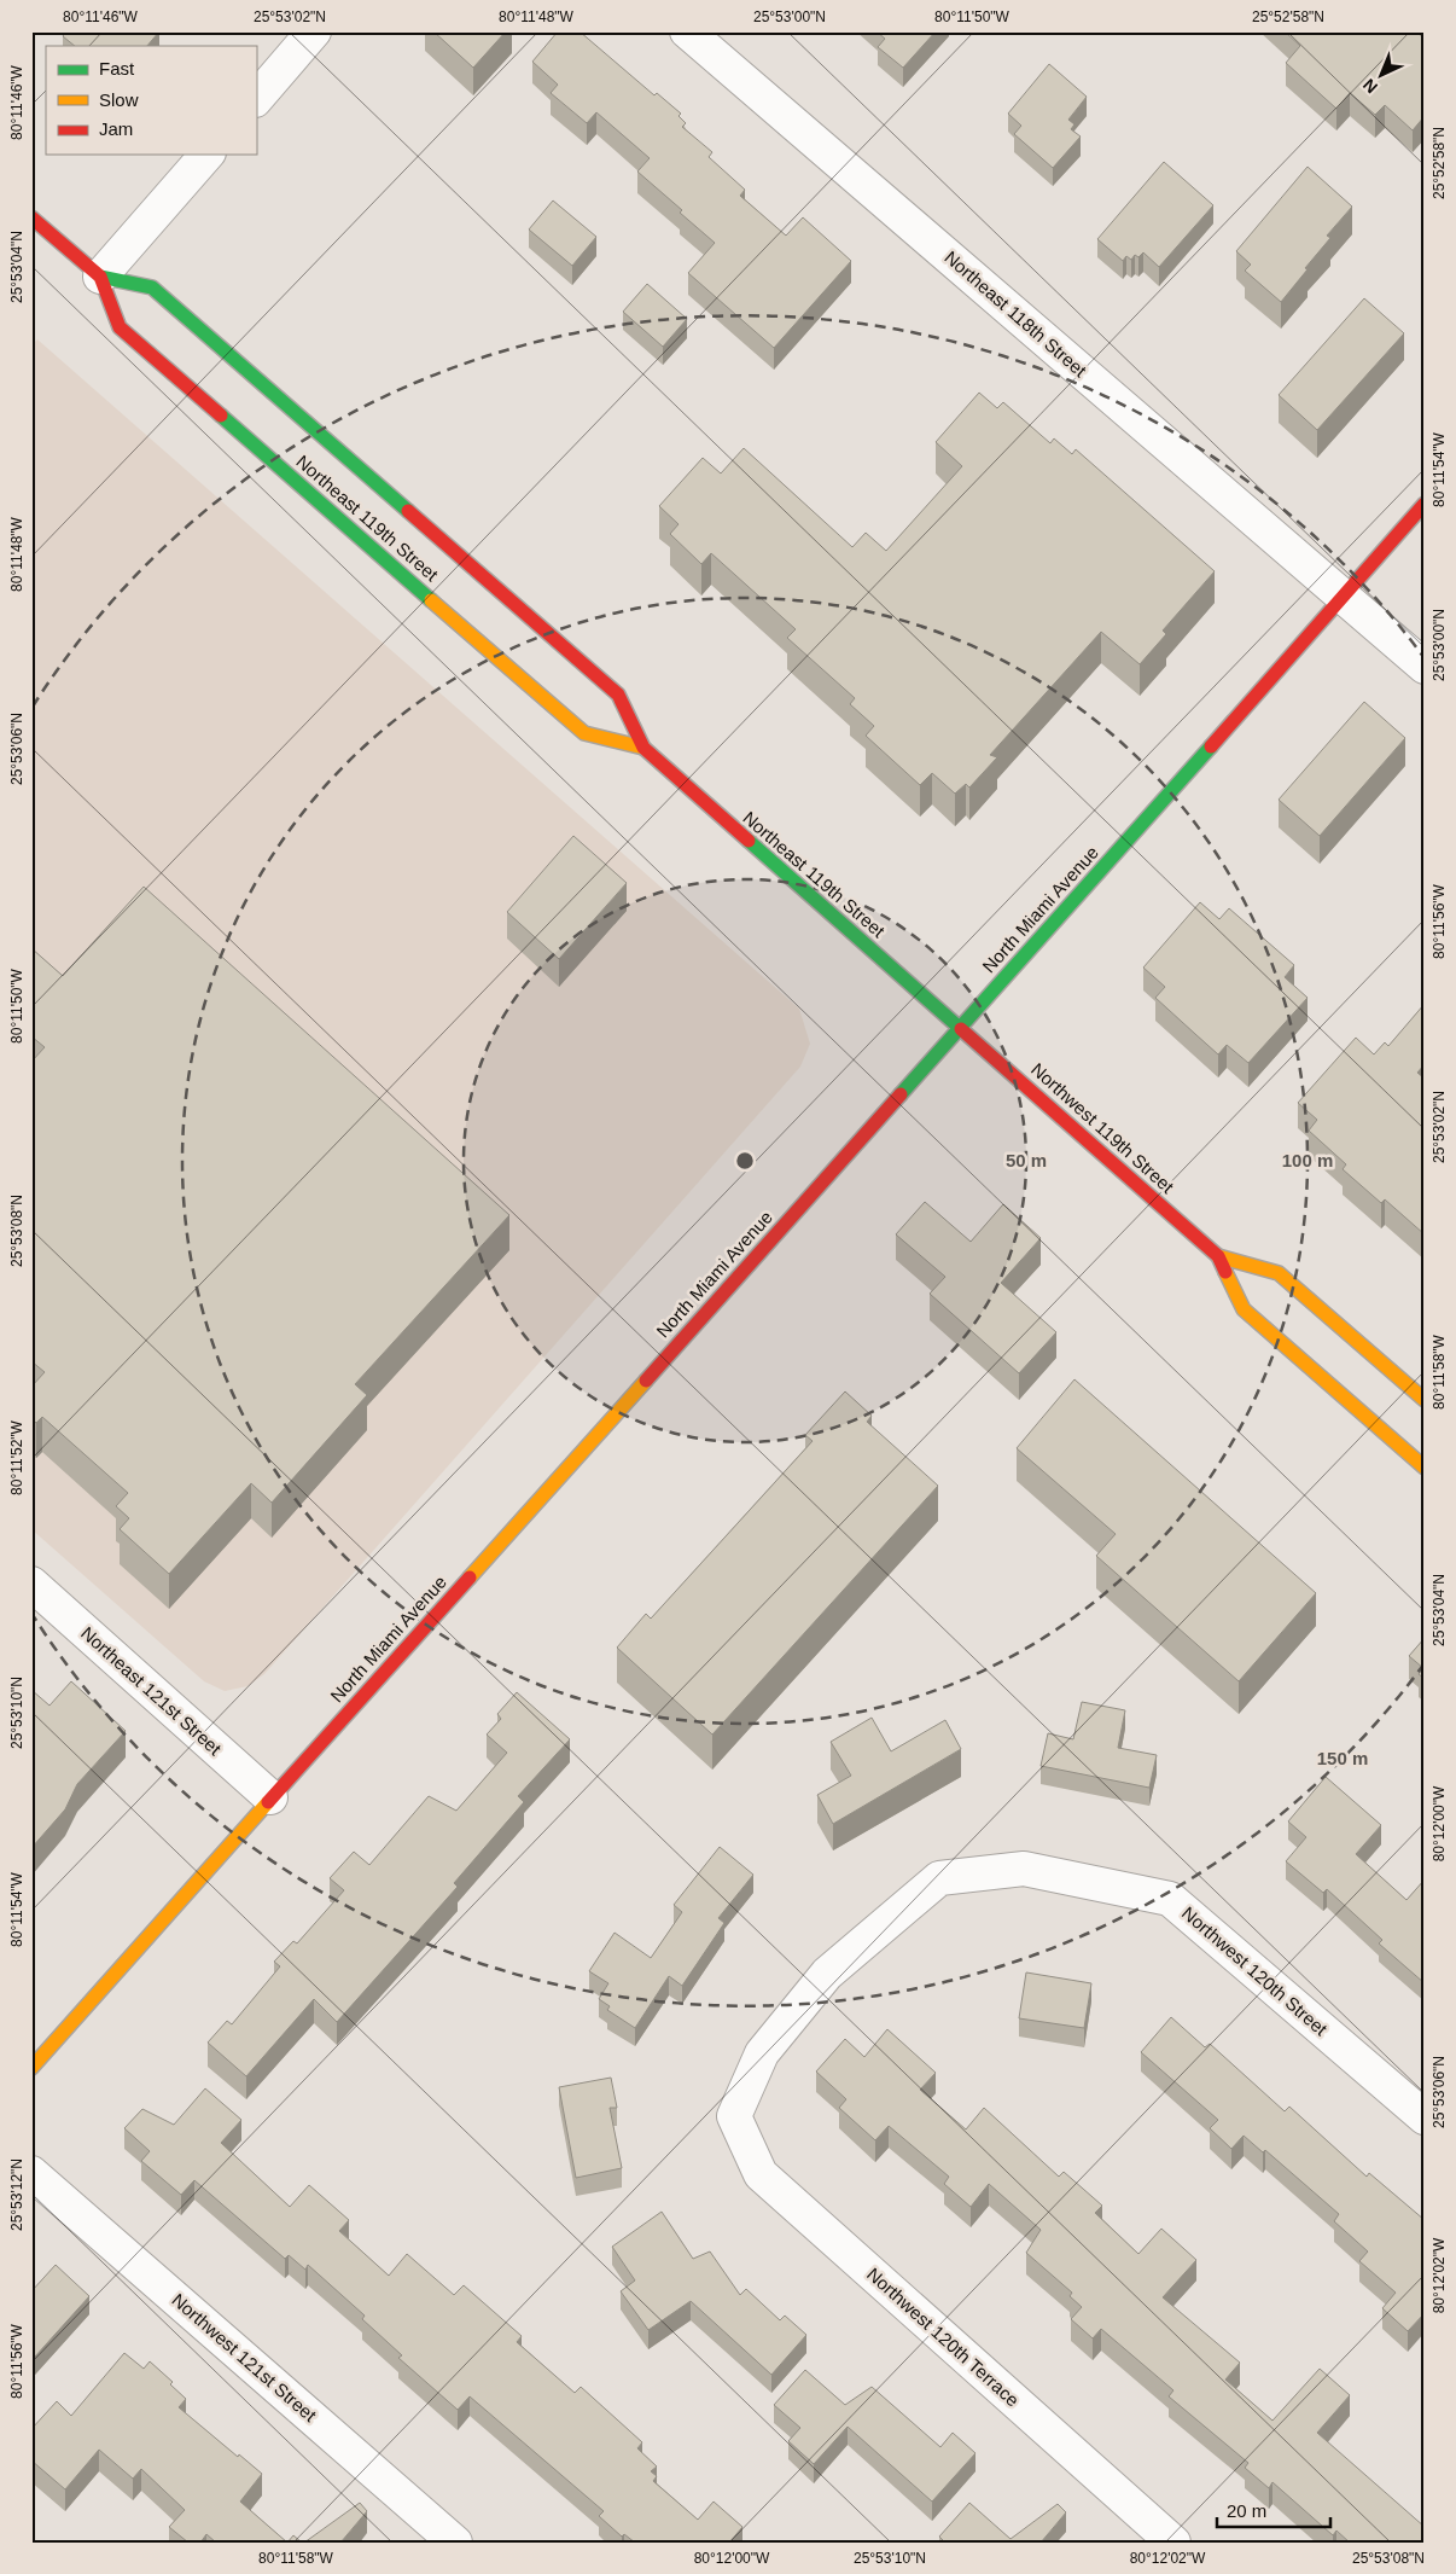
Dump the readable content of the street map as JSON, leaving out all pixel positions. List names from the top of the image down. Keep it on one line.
{"streets":{"main road":["Northeast 119th Street","North Miami Avenue","Northwest 119th Street"],"street":["Northeast 118th Street","Northeast 121st Street","Northwest 120th Street","Northwest 120th Terrace","Northwest 121st Street"]},"crossings":[["Northeast 118th Street","North Miami Avenue"],["Northeast 119th Street","North Miami Avenue"],["Northeast 119th Street","Northwest 119th Street"],["North Miami Avenue","Northwest 119th Street"],["North Miami Avenue","Northeast 121st Street"],["Northwest 120th Street","Northwest 120th Terrace"]],"legend":["Fast","Slow","Jam"],"scale_bar":"20 m","north":"bottom left","coordinates":["80°11'46\"W","25°53'02\"N","80°11'48\"W","25°53'00\"N","80°11'50\"W","25°52'58\"N","25°53'04\"N","80°11'54\"W","25°53'06\"N","80°11'56\"W","25°53'08\"N","80°11'58\"W","80°11'52\"W","25°53'10\"N","80°12'00\"W","25°53'12\"N","80°12'02\"W"],"rings":["50 m","100 m","150 m"]}
